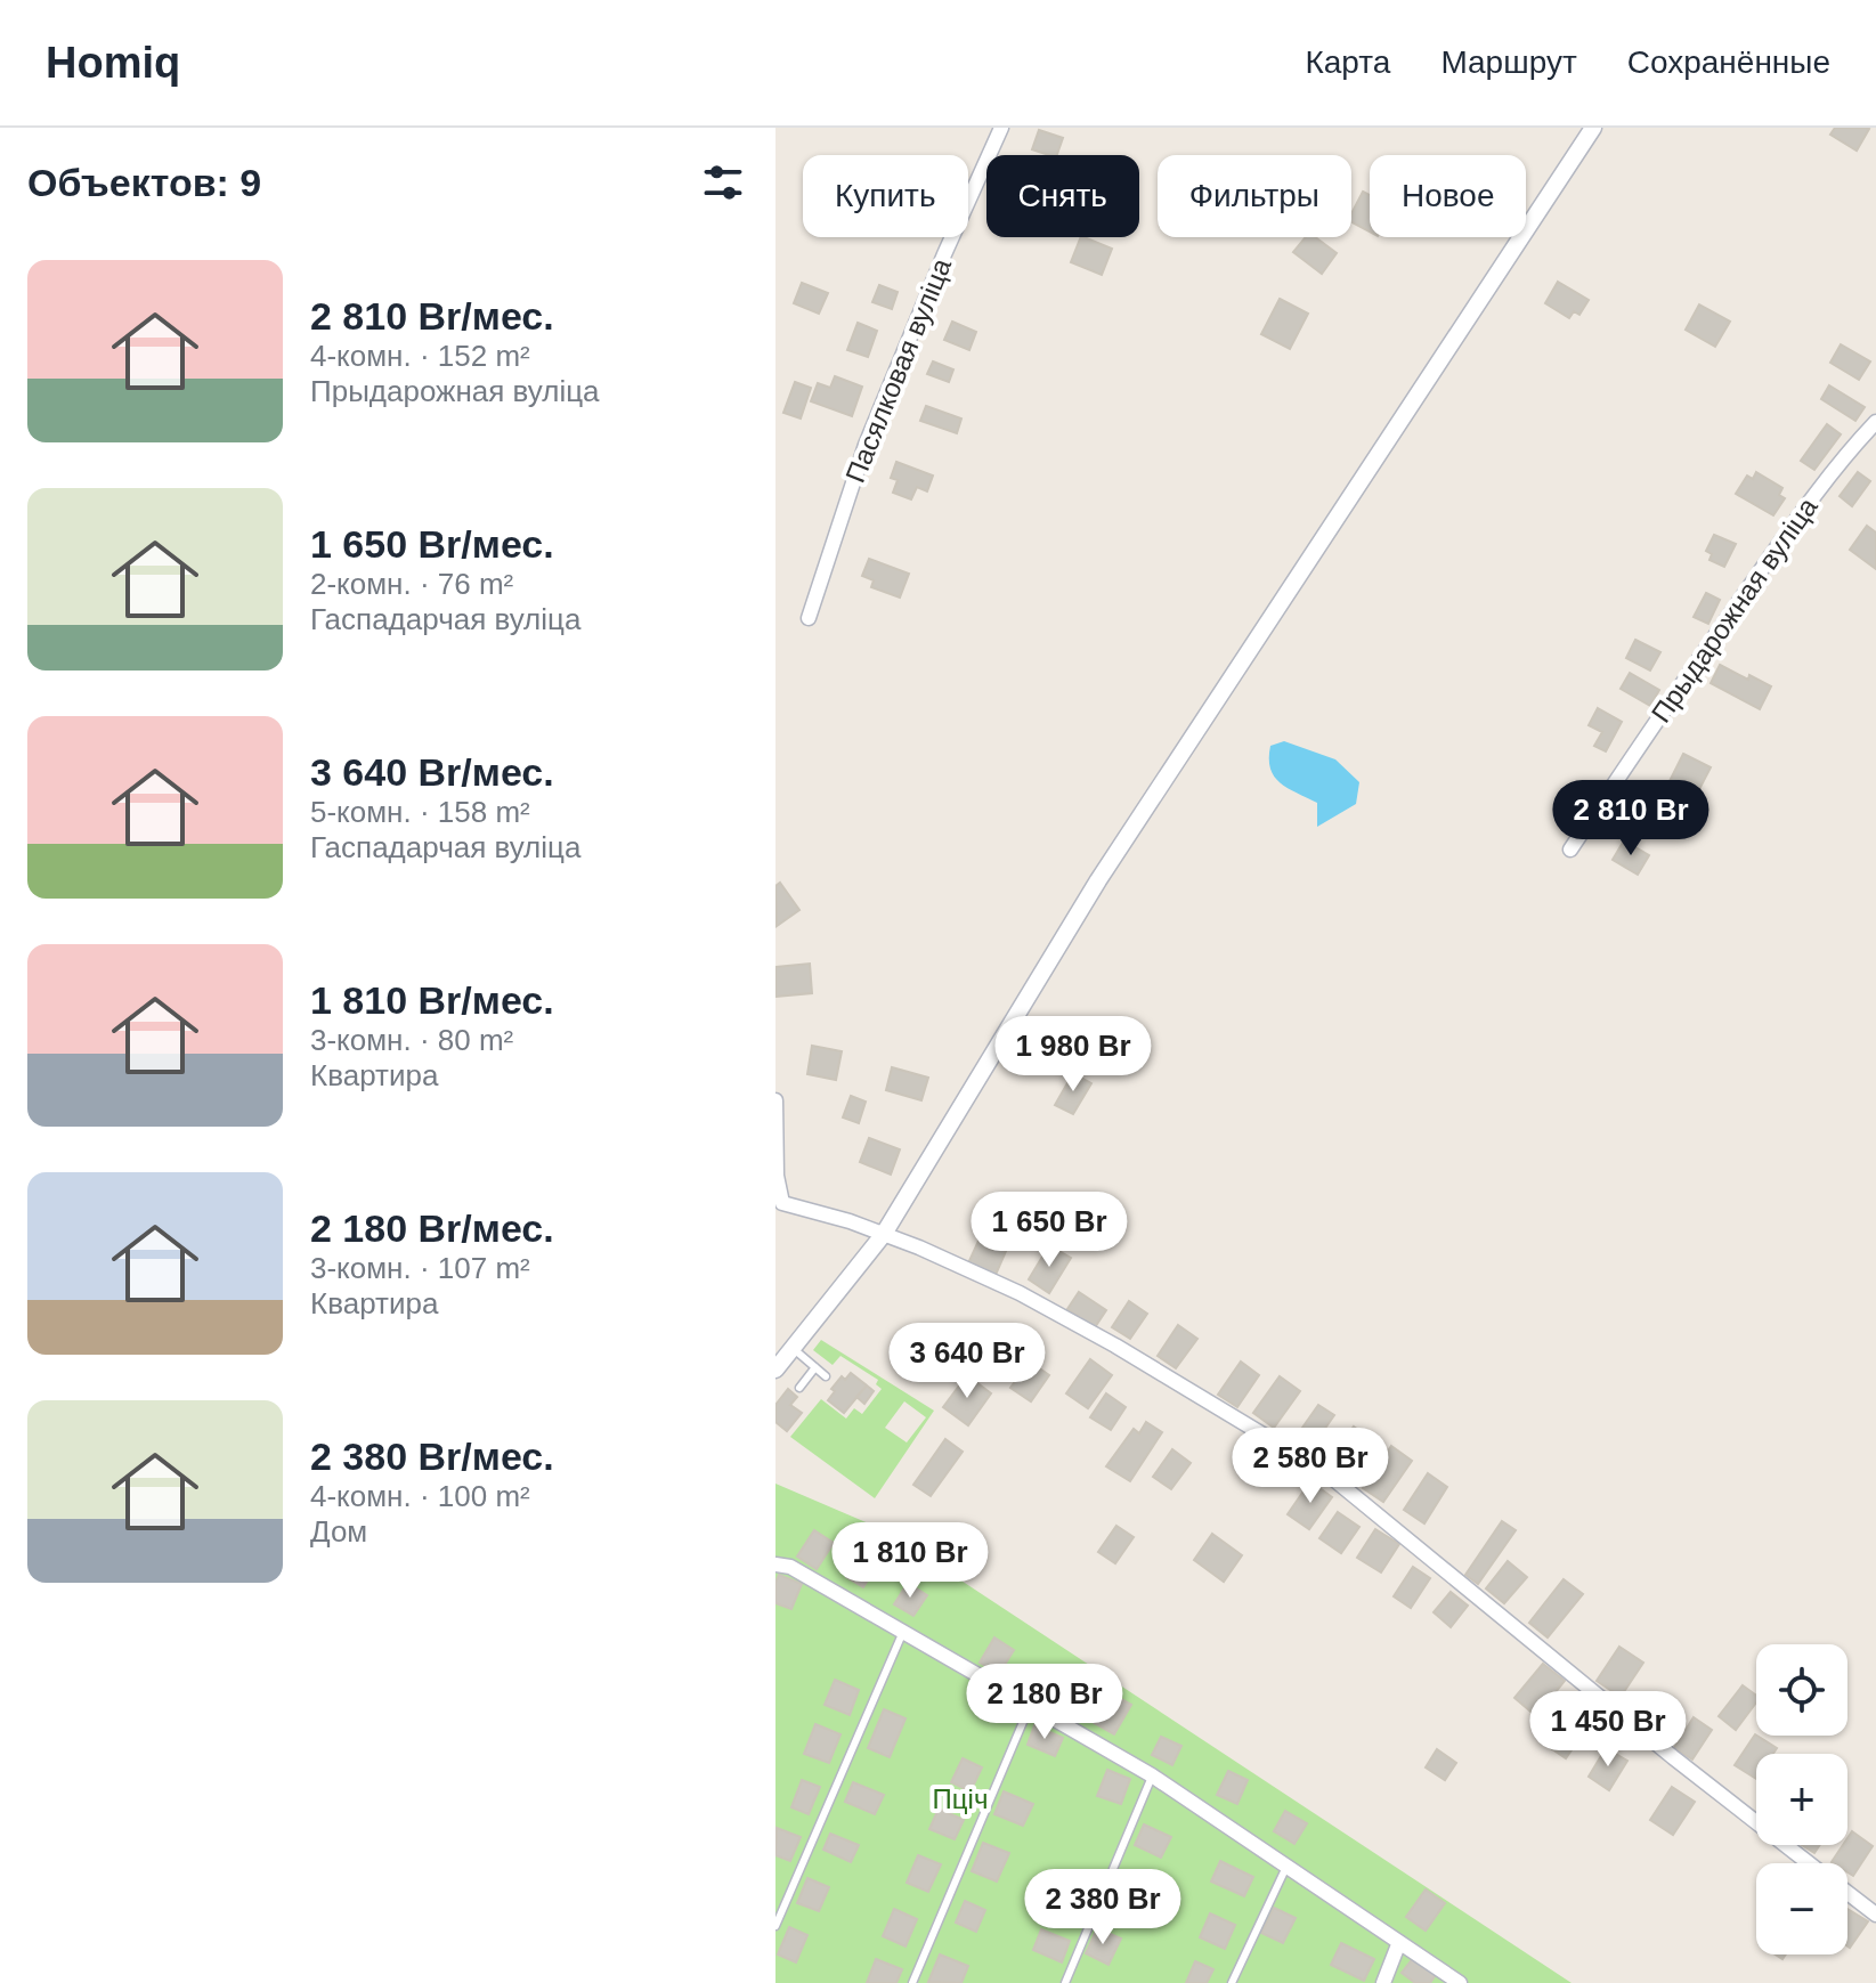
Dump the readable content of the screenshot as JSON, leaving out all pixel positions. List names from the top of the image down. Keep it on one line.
{"streets":{"street":["Пасялковая вуліца","Прыдарожная вуліца"]},"parks":["Пціч"],"page":{"header":"Homiq","nav":["Карта","Маршрут","Сохранённые"],"heading":"Объектов: 9","chip":["Купить","Снять","Фильтры","Новое"],"list":[{"name":"2 810 Br/мес.","note":"4-комн. · 152 m² · Прыдарожная вуліца"},{"name":"1 650 Br/мес.","note":"2-комн. · 76 m² · Гаспадарчая вуліца"},{"name":"3 640 Br/мес.","note":"5-комн. · 158 m² · Гаспадарчая вуліца"},{"name":"1 810 Br/мес.","note":"3-комн. · 80 m² · Квартира"},{"name":"2 180 Br/мес.","note":"3-комн. · 107 m² · Квартира"},{"name":"2 380 Br/мес.","note":"4-комн. · 100 m² · Дом"}],"price":["2 810 Br","1 980 Br","1 650 Br","3 640 Br","2 580 Br","1 810 Br","2 180 Br","1 450 Br","2 380 Br"],"map_buttons":["+","−"]}}
